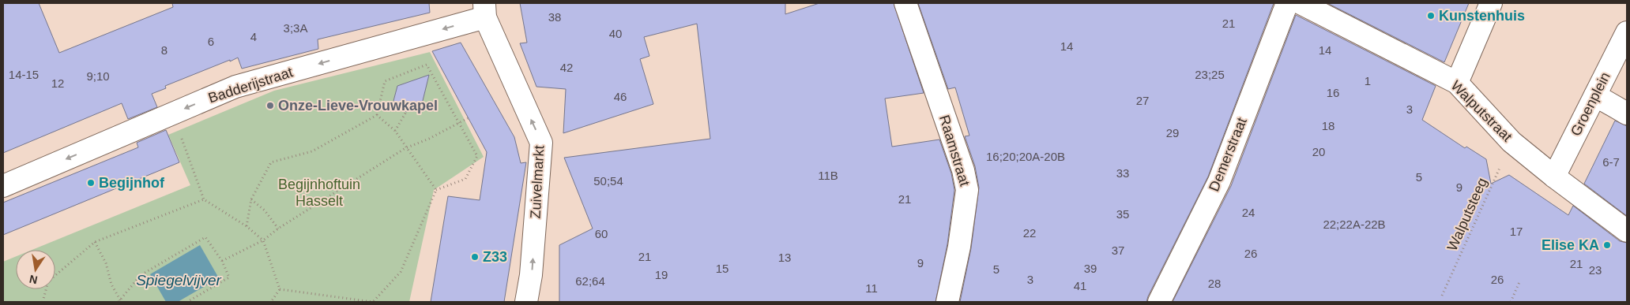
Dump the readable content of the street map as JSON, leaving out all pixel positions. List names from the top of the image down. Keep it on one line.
{"streets":{"street":["Badderijstraat","Groenplein","Walputstraat","Raamstraat","Demerstraat","Zuivelmarkt"],"path":["Walputsteeg"]},"crossings":[["Badderijstraat","Zuivelmarkt"],["Groenplein","Walputstraat"],["Walputstraat","Walputsteeg"]],"one_way":["Badderijstraat","Zuivelmarkt"],"water":["Spiegelvijver"],"parks":["Begijnhoftuin Hasselt"],"places":["Kunstenhuis","Onze-Lieve-Vrouwkapel","Begijnhof","Elise KA","Z33"],"house_numbers":["38","21","3;3A","40","4","6","14","8","14","42","14-15","23;25","9;10","1","12","16","46","27","3","18","29","20","16;20;20A-20B","6-7","33","11B","5","50;54","9","21","24","35","22;22A-22B","17","22","60","37","26","21","13","9","21","15","39","5","23","19","3","26","62;64","28","41","11"],"north":"bottom"}
